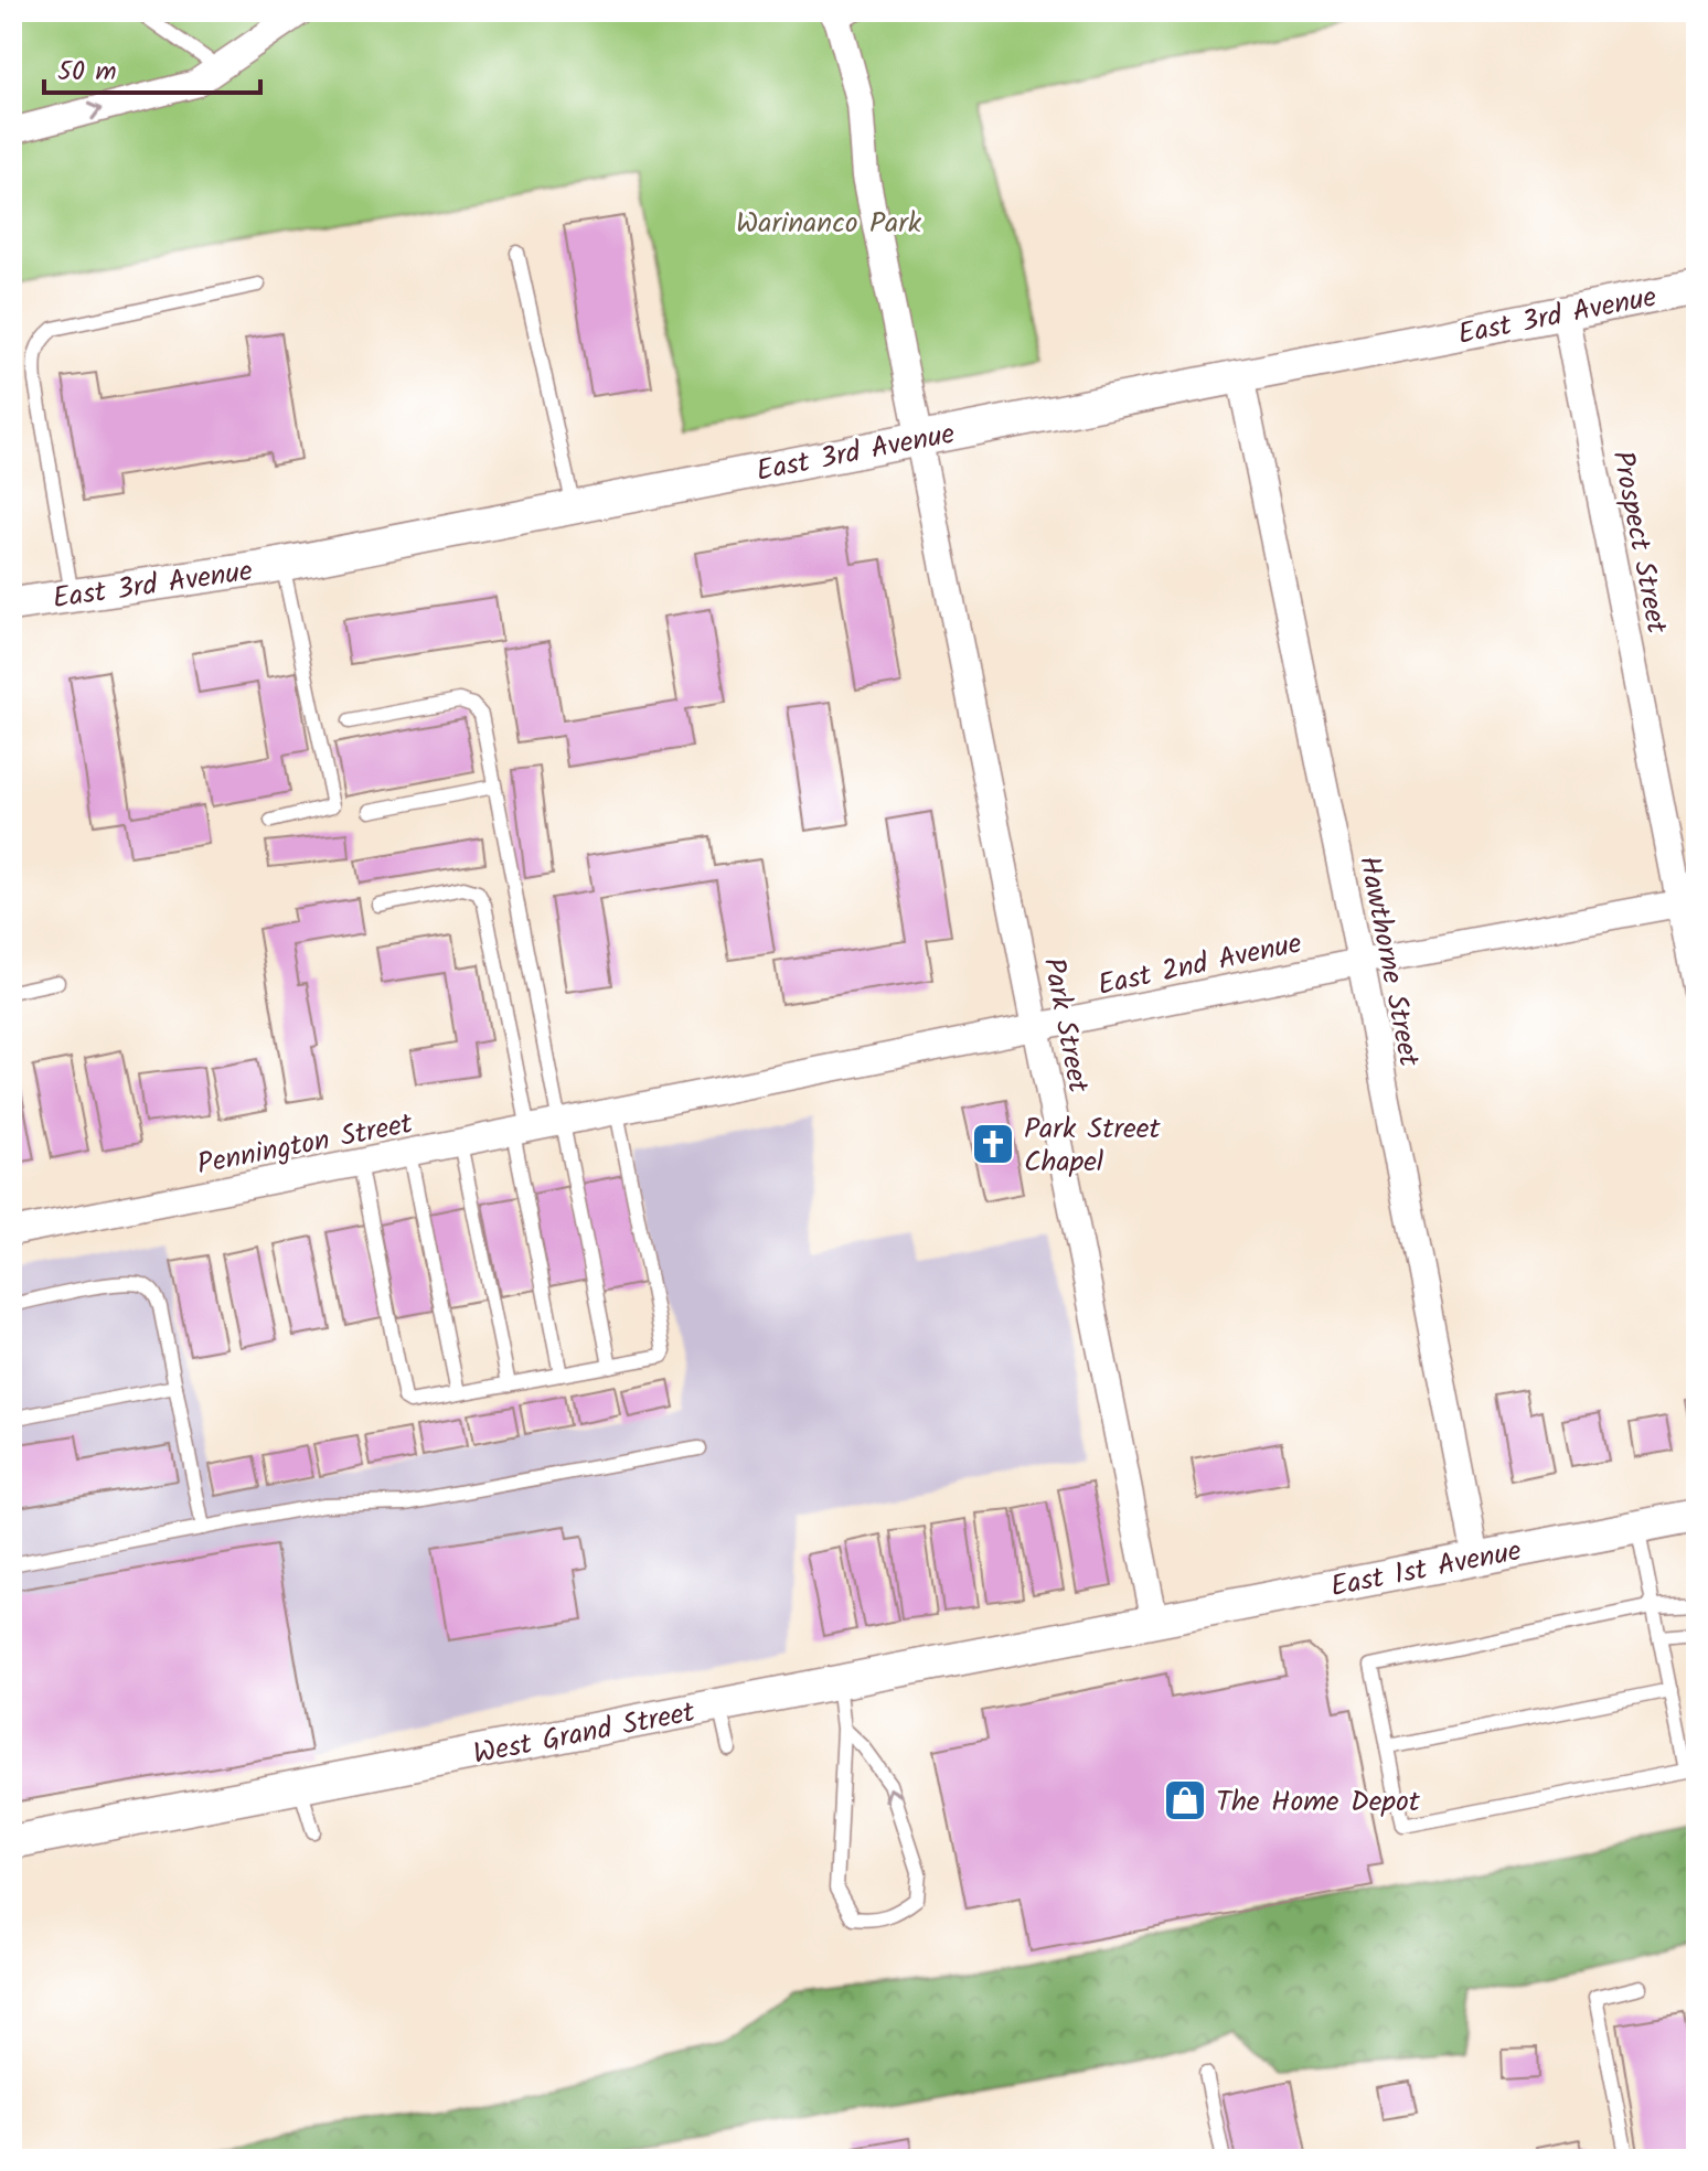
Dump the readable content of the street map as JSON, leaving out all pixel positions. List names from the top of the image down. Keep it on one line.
{"streets":{"street":["East 3rd Avenue","Prospect Street","Hawthorne Street","East 2nd Avenue","Park Street","Pennington Street","East 1st Avenue","West Grand Street"]},"crossings":[["East 3rd Avenue","Prospect Street"],["East 3rd Avenue","Hawthorne Street"],["East 3rd Avenue","Park Street"],["Prospect Street","East 2nd Avenue"],["Hawthorne Street","East 2nd Avenue"],["Hawthorne Street","East 1st Avenue"],["East 2nd Avenue","Park Street"],["East 2nd Avenue","Pennington Street"],["Park Street","East 1st Avenue"],["Park Street","West Grand Street"],["East 1st Avenue","West Grand Street"]],"parks":["Warinanco Park"],"places":{"church":["Park Street Chapel"],"shop":["The Home Depot"]},"scale_bar":"50 m"}
